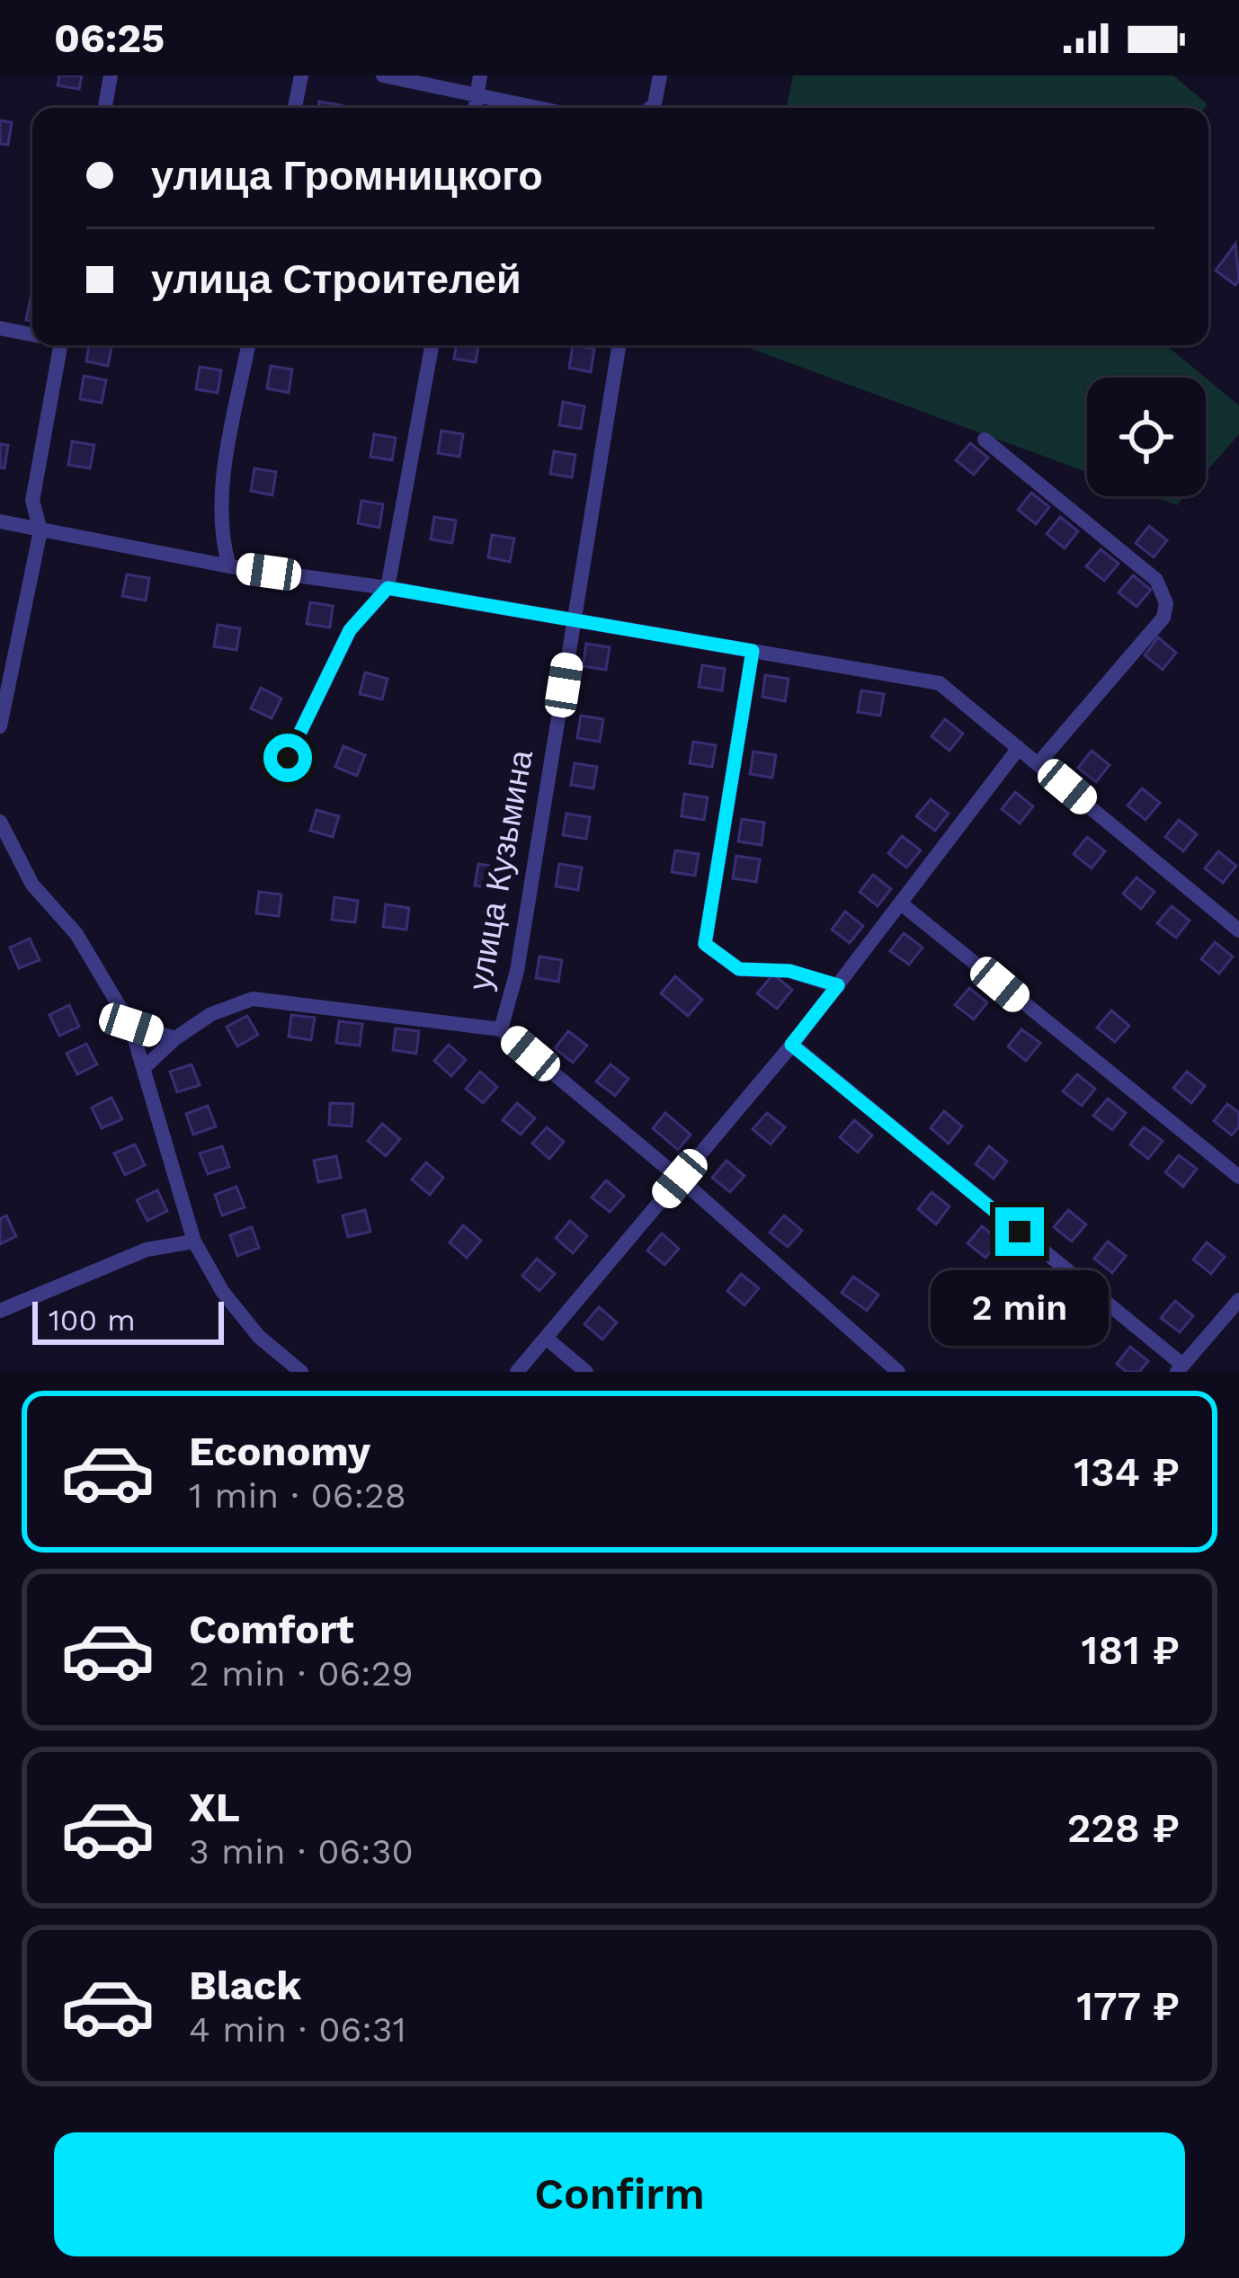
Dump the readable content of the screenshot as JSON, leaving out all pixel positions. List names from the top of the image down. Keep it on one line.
{"streets":{"street":["улица Кузьмина"]},"scale_bar":"100 m","page":{"status":"06:25","banner":["улица Громницкого","улица Строителей"],"bubble":"2 min","scale":"100 m","list":[{"name":"Economy","note":"1 min · 06:28","value":"134 ₽"},{"name":"Comfort","note":"2 min · 06:29","value":"181 ₽"},{"name":"XL","note":"3 min · 06:30","value":"228 ₽"},{"name":"Black","note":"4 min · 06:31","value":"177 ₽"}],"buttons":"Confirm"}}
